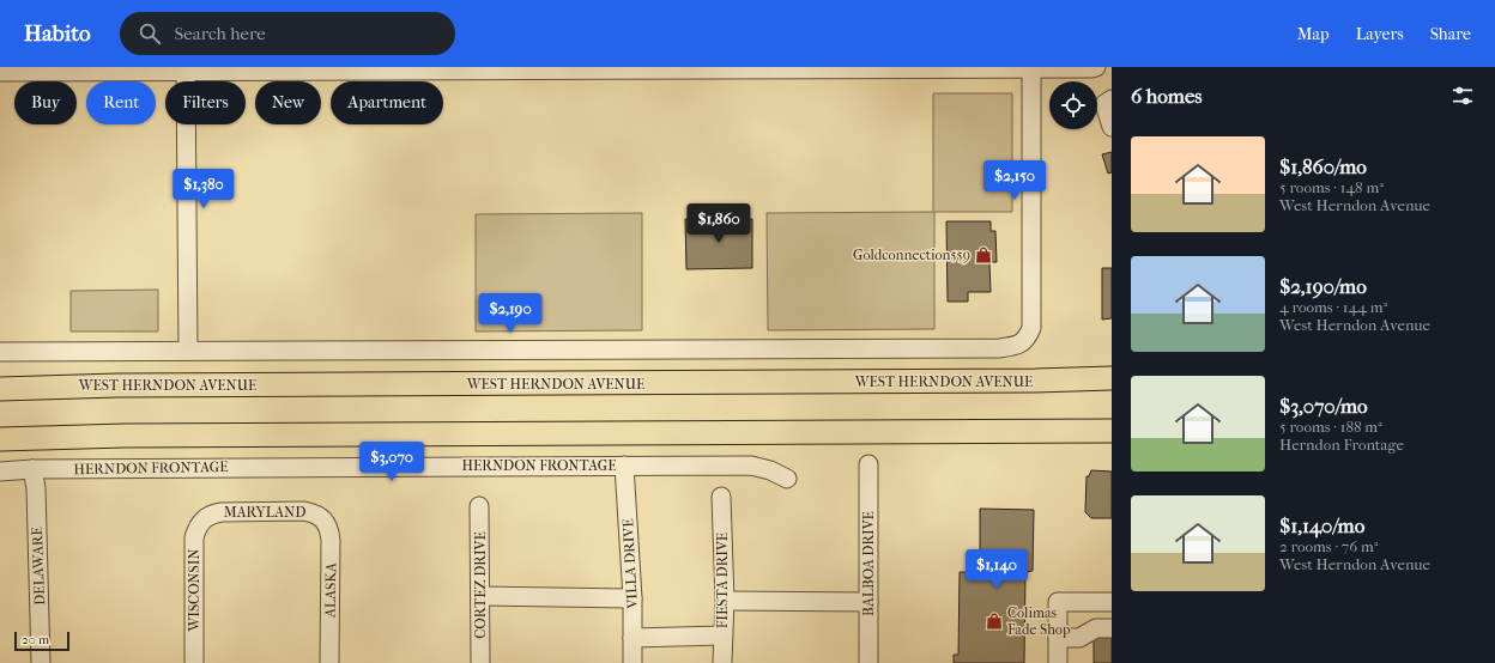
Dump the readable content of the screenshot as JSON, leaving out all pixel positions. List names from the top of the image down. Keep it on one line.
{"streets":{"main road":["WEST HERNDON AVENUE"],"street":["HERNDON FRONTAGE","MARYLAND","VILLA DRIVE","BALBOA DRIVE","DELAWARE","FIESTA DRIVE","CORTEZ DRIVE","WISCONSIN","ALASKA"]},"crossings":[["HERNDON FRONTAGE","VILLA DRIVE"],["HERNDON FRONTAGE","DELAWARE"],["MARYLAND","WISCONSIN"],["MARYLAND","ALASKA"]],"places":{"shop":["Goldconnection559","Colimas Fade Shop"]},"scale_bar":"20 m","page":{"header":"Habito","search":"Search here","nav":["Map","Layers","Share"],"heading":"6 homes","chip":["Buy","Rent","Filters","New","Apartment"],"list":[{"name":"$1,860/mo","note":"5 rooms · 148 m² · West Herndon Avenue"},{"name":"$2,190/mo","note":"4 rooms · 144 m² · West Herndon Avenue"},{"name":"$3,070/mo","note":"5 rooms · 188 m² · Herndon Frontage"},{"name":"$1,140/mo","note":"2 rooms · 76 m² · West Herndon Avenue"}],"price":["$2,150","$1,380","$1,860","$2,190","$3,070","$1,140"],"scale":"20 m"}}
